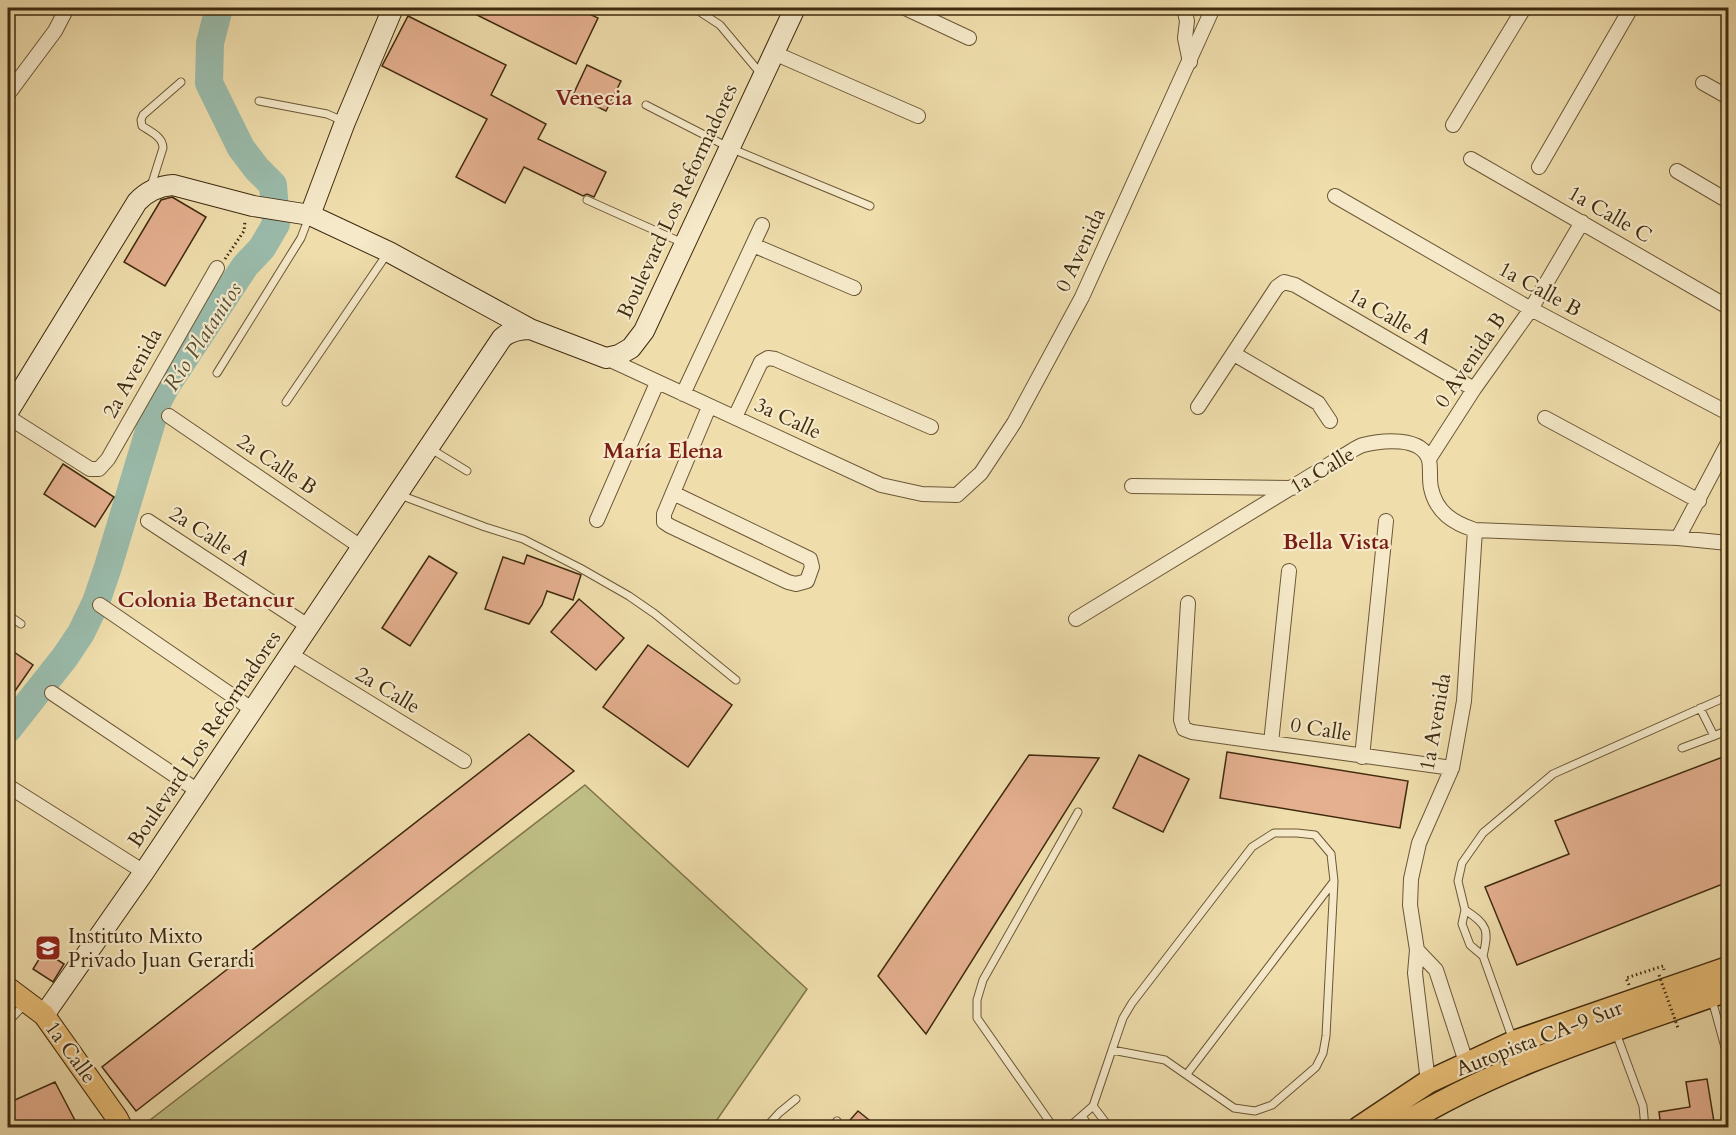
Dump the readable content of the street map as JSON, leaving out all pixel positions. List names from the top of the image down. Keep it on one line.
{"streets":{"highway":["Autopista CA-9 Sur"],"main road":["Boulevard Los Reformadores","1a Calle"],"street":["1a Calle C","0 Avenida","1a Calle B","1a Calle A","0 Avenida B","2a Avenida","3a Calle","2a Calle B","2a Calle A","2a Calle","1a Avenida","0 Calle"]},"crossings":[["Boulevard Los Reformadores","3a Calle"],["Boulevard Los Reformadores","2a Calle B"],["Boulevard Los Reformadores","1a Calle"],["Boulevard Los Reformadores","2a Calle A"],["Boulevard Los Reformadores","2a Calle"],["1a Calle C","0 Avenida B"],["0 Avenida","3a Calle"],["1a Calle B","0 Avenida B"],["1a Calle A","0 Avenida B"],["0 Avenida B","1a Calle"],["1a Avenida","0 Calle"],["1a Avenida","Autopista CA-9 Sur"]],"districts":["Venecia","María Elena","Bella Vista","Colonia Betancur"],"water":["Río Platanitos"],"places":{"school or university":["Instituto Mixto Privado Juan Gerardi"]}}
